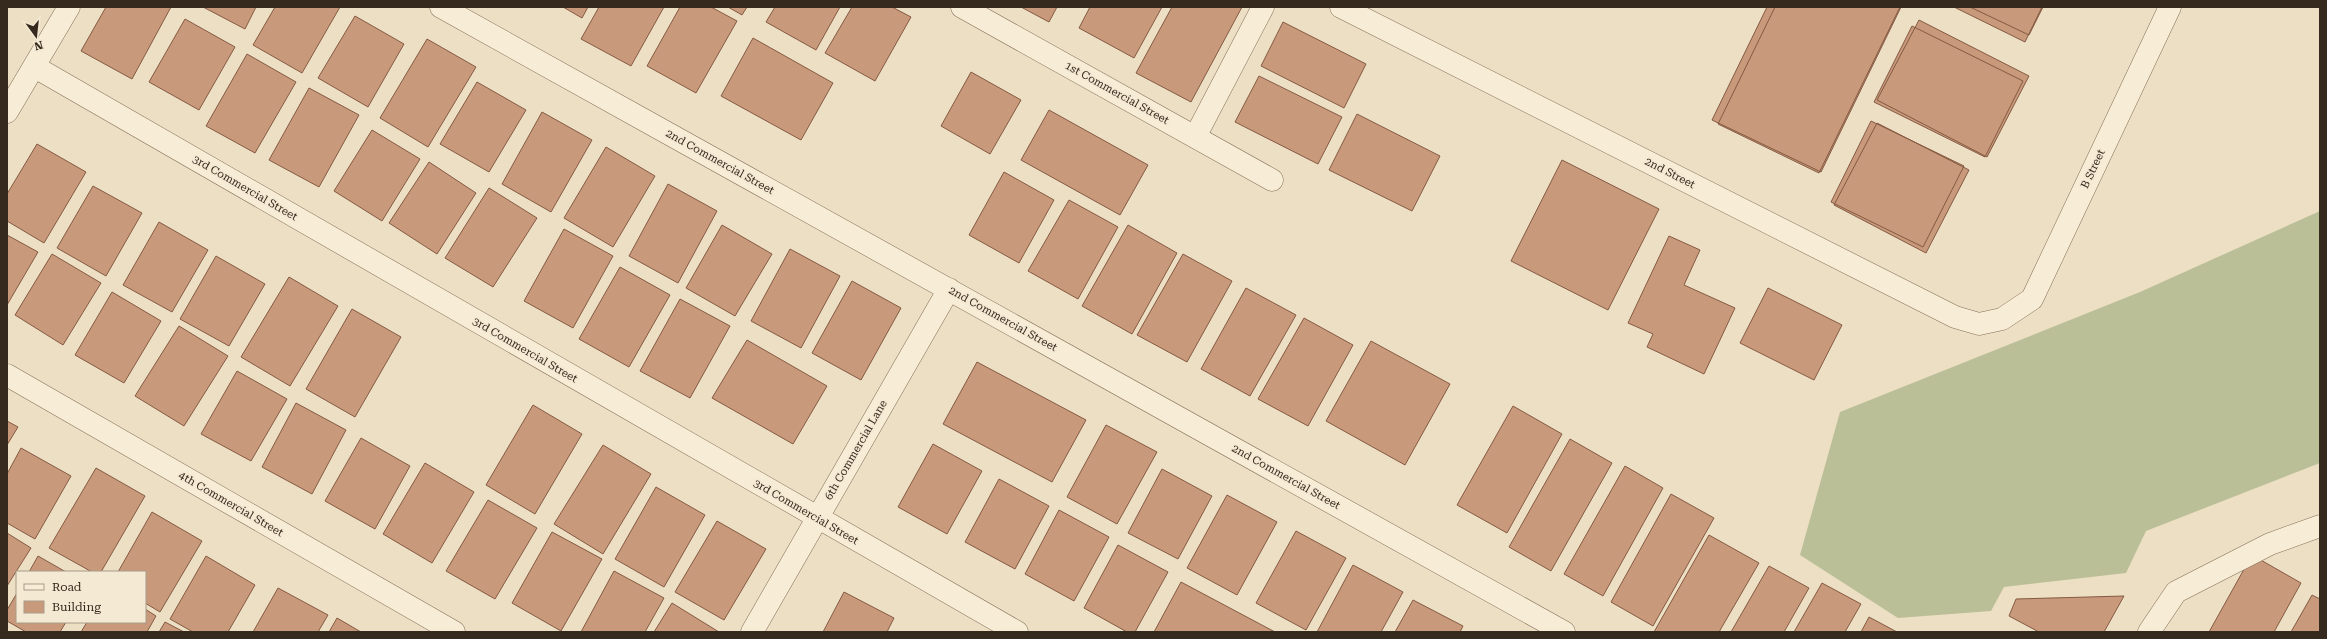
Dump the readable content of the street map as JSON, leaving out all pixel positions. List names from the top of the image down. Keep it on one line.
{"streets":{"street":["1st Commercial Street","2nd Commercial Street","B Street","2nd Street","3rd Commercial Street","6th Commercial Lane","4th Commercial Street"]},"crossings":[["2nd Commercial Street","6th Commercial Lane"],["B Street","2nd Street"],["3rd Commercial Street","6th Commercial Lane"]],"legend":["Road","Building"],"north":"bottom"}
